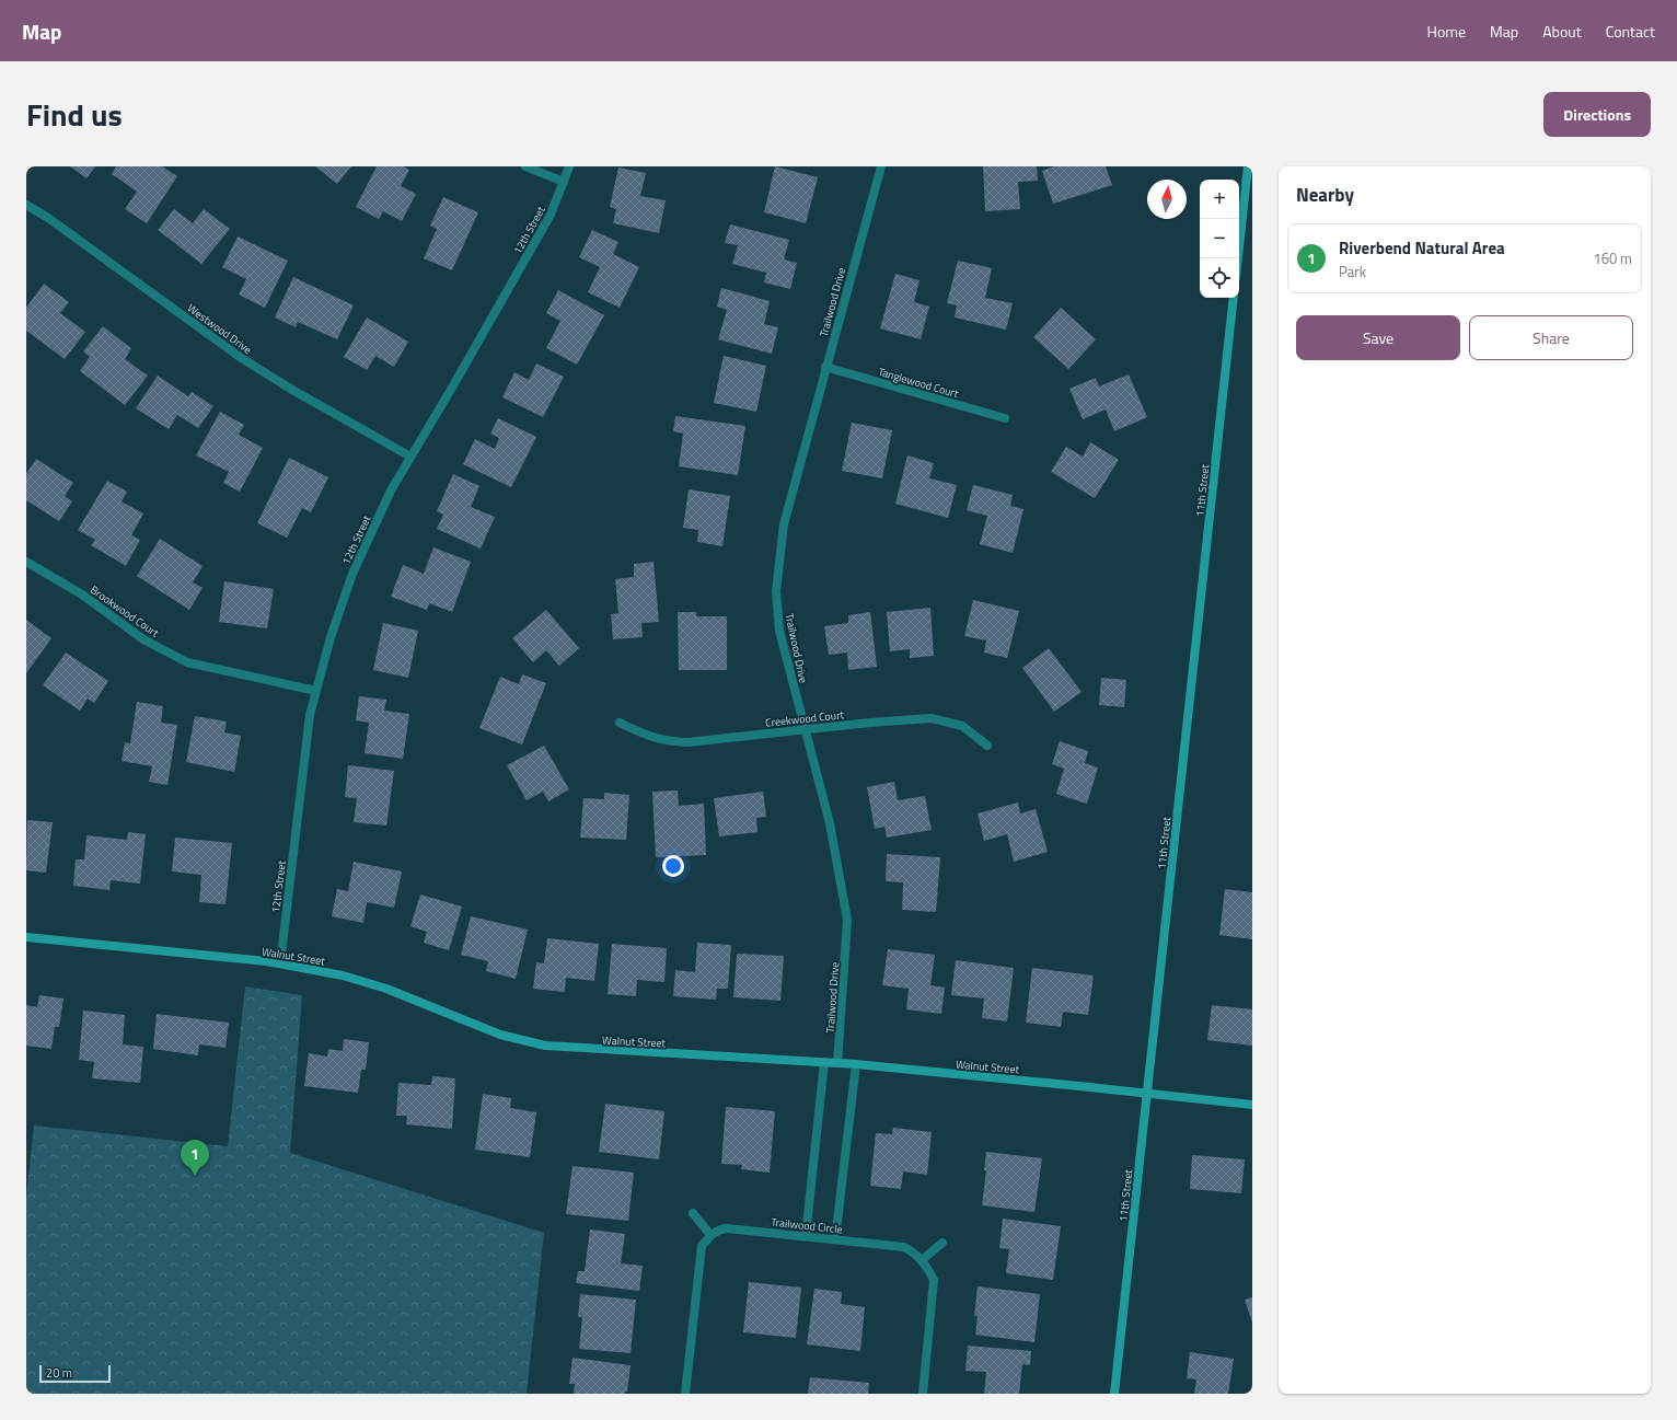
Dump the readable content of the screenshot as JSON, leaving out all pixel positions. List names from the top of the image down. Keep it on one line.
{"streets":{"street":["12th Street","Trailwood Drive","Westwood Drive","Tanglewood Court","11th Street","Brookwood Court","Creekwood Court","Walnut Street","Trailwood Circle"]},"crossings":[["12th Street","Westwood Drive"],["12th Street","Brookwood Court"],["12th Street","Walnut Street"],["Trailwood Drive","Tanglewood Court"],["Trailwood Drive","Creekwood Court"],["Trailwood Drive","Walnut Street"],["11th Street","Walnut Street"]],"scale_bar":"20 m","north":"top","page":{"header":"Map","nav":["Home","Map","About","Contact"],"title":"Find us","buttons":["Directions",["Save","Share"]],"heading":"Nearby","map_buttons":["+","−"],"list":[{"mark":"1","name":"Riverbend Natural Area","note":"Park","value":"160 m"}],"pins":"1","scale":"20 m"}}
